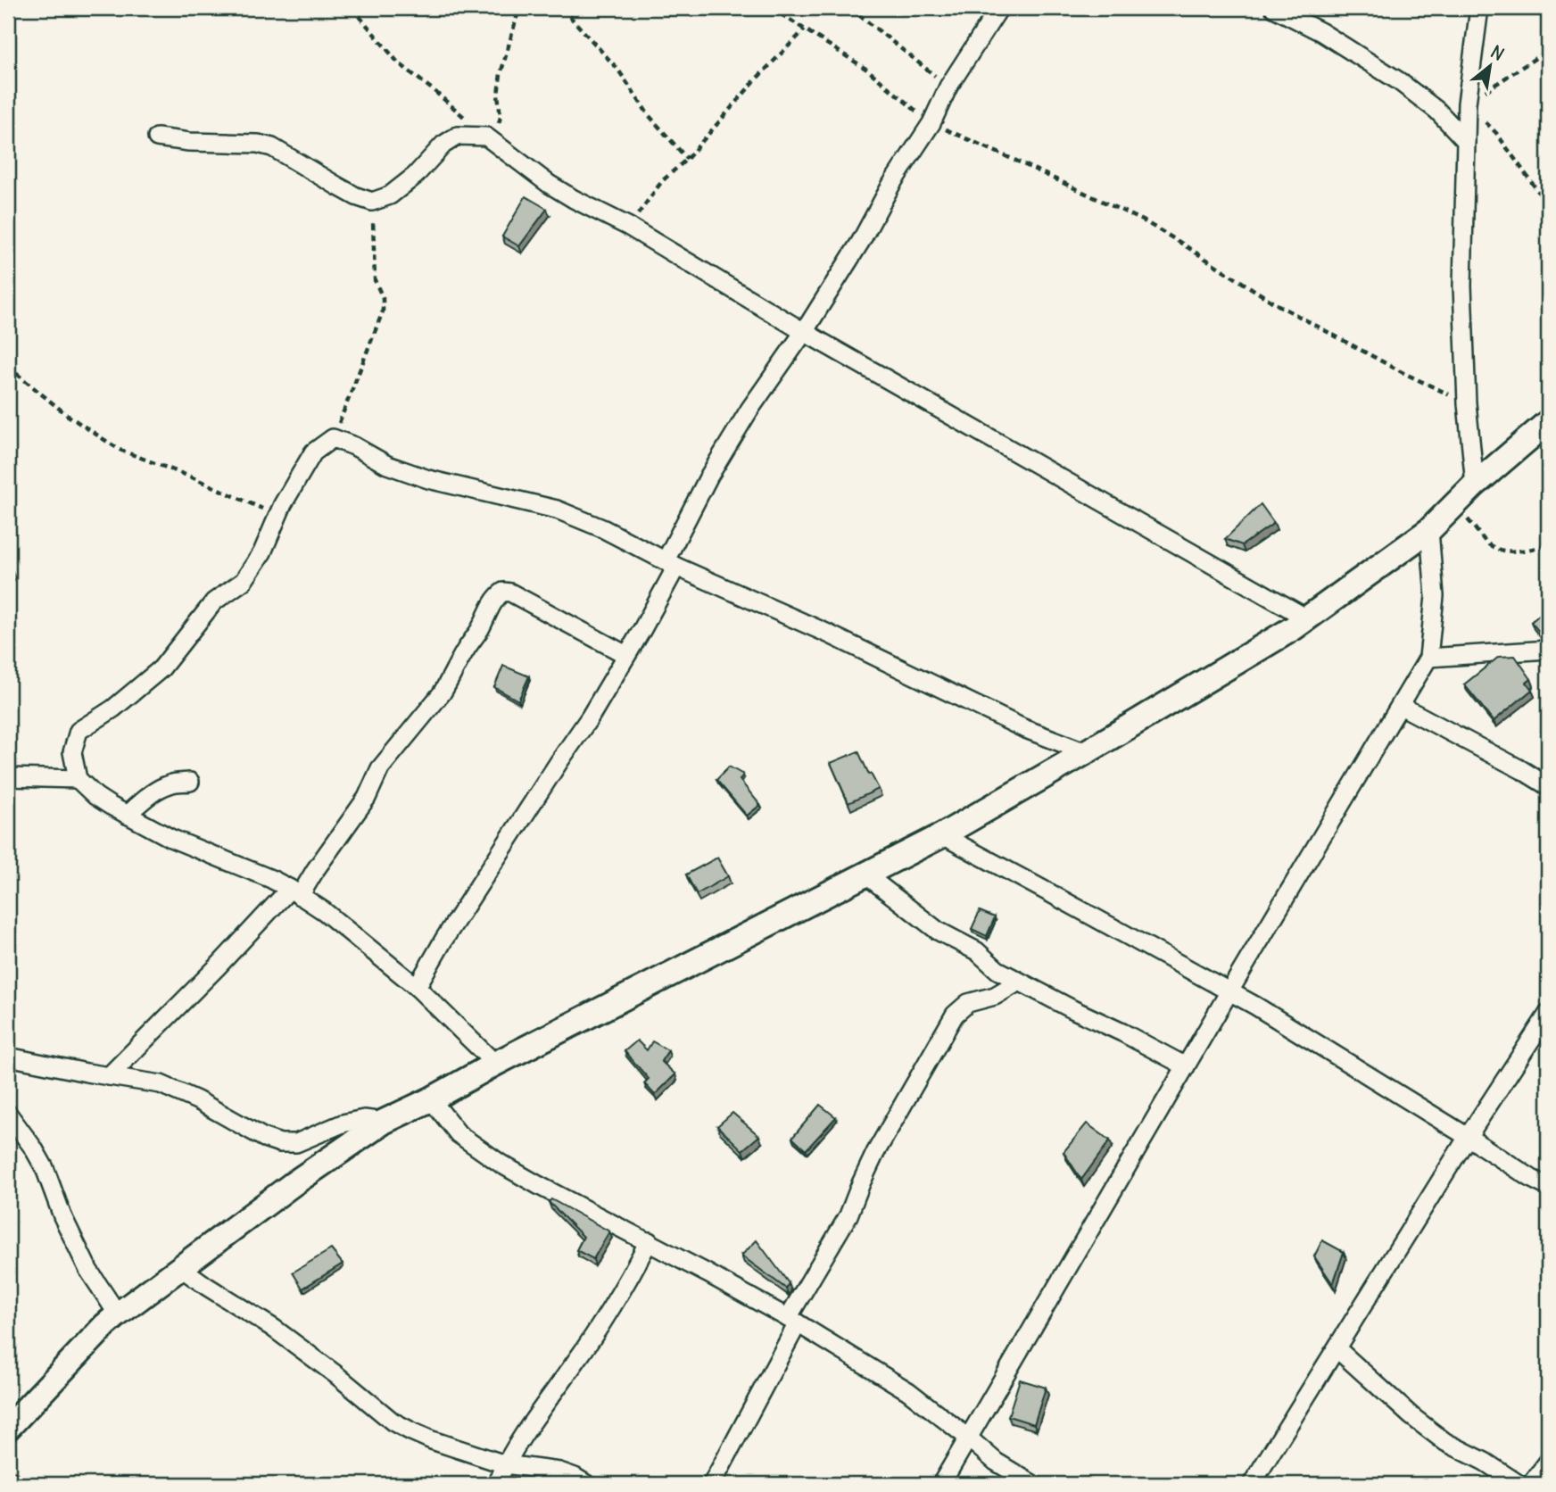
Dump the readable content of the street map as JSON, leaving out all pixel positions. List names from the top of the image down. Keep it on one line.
{"north":"top right"}
